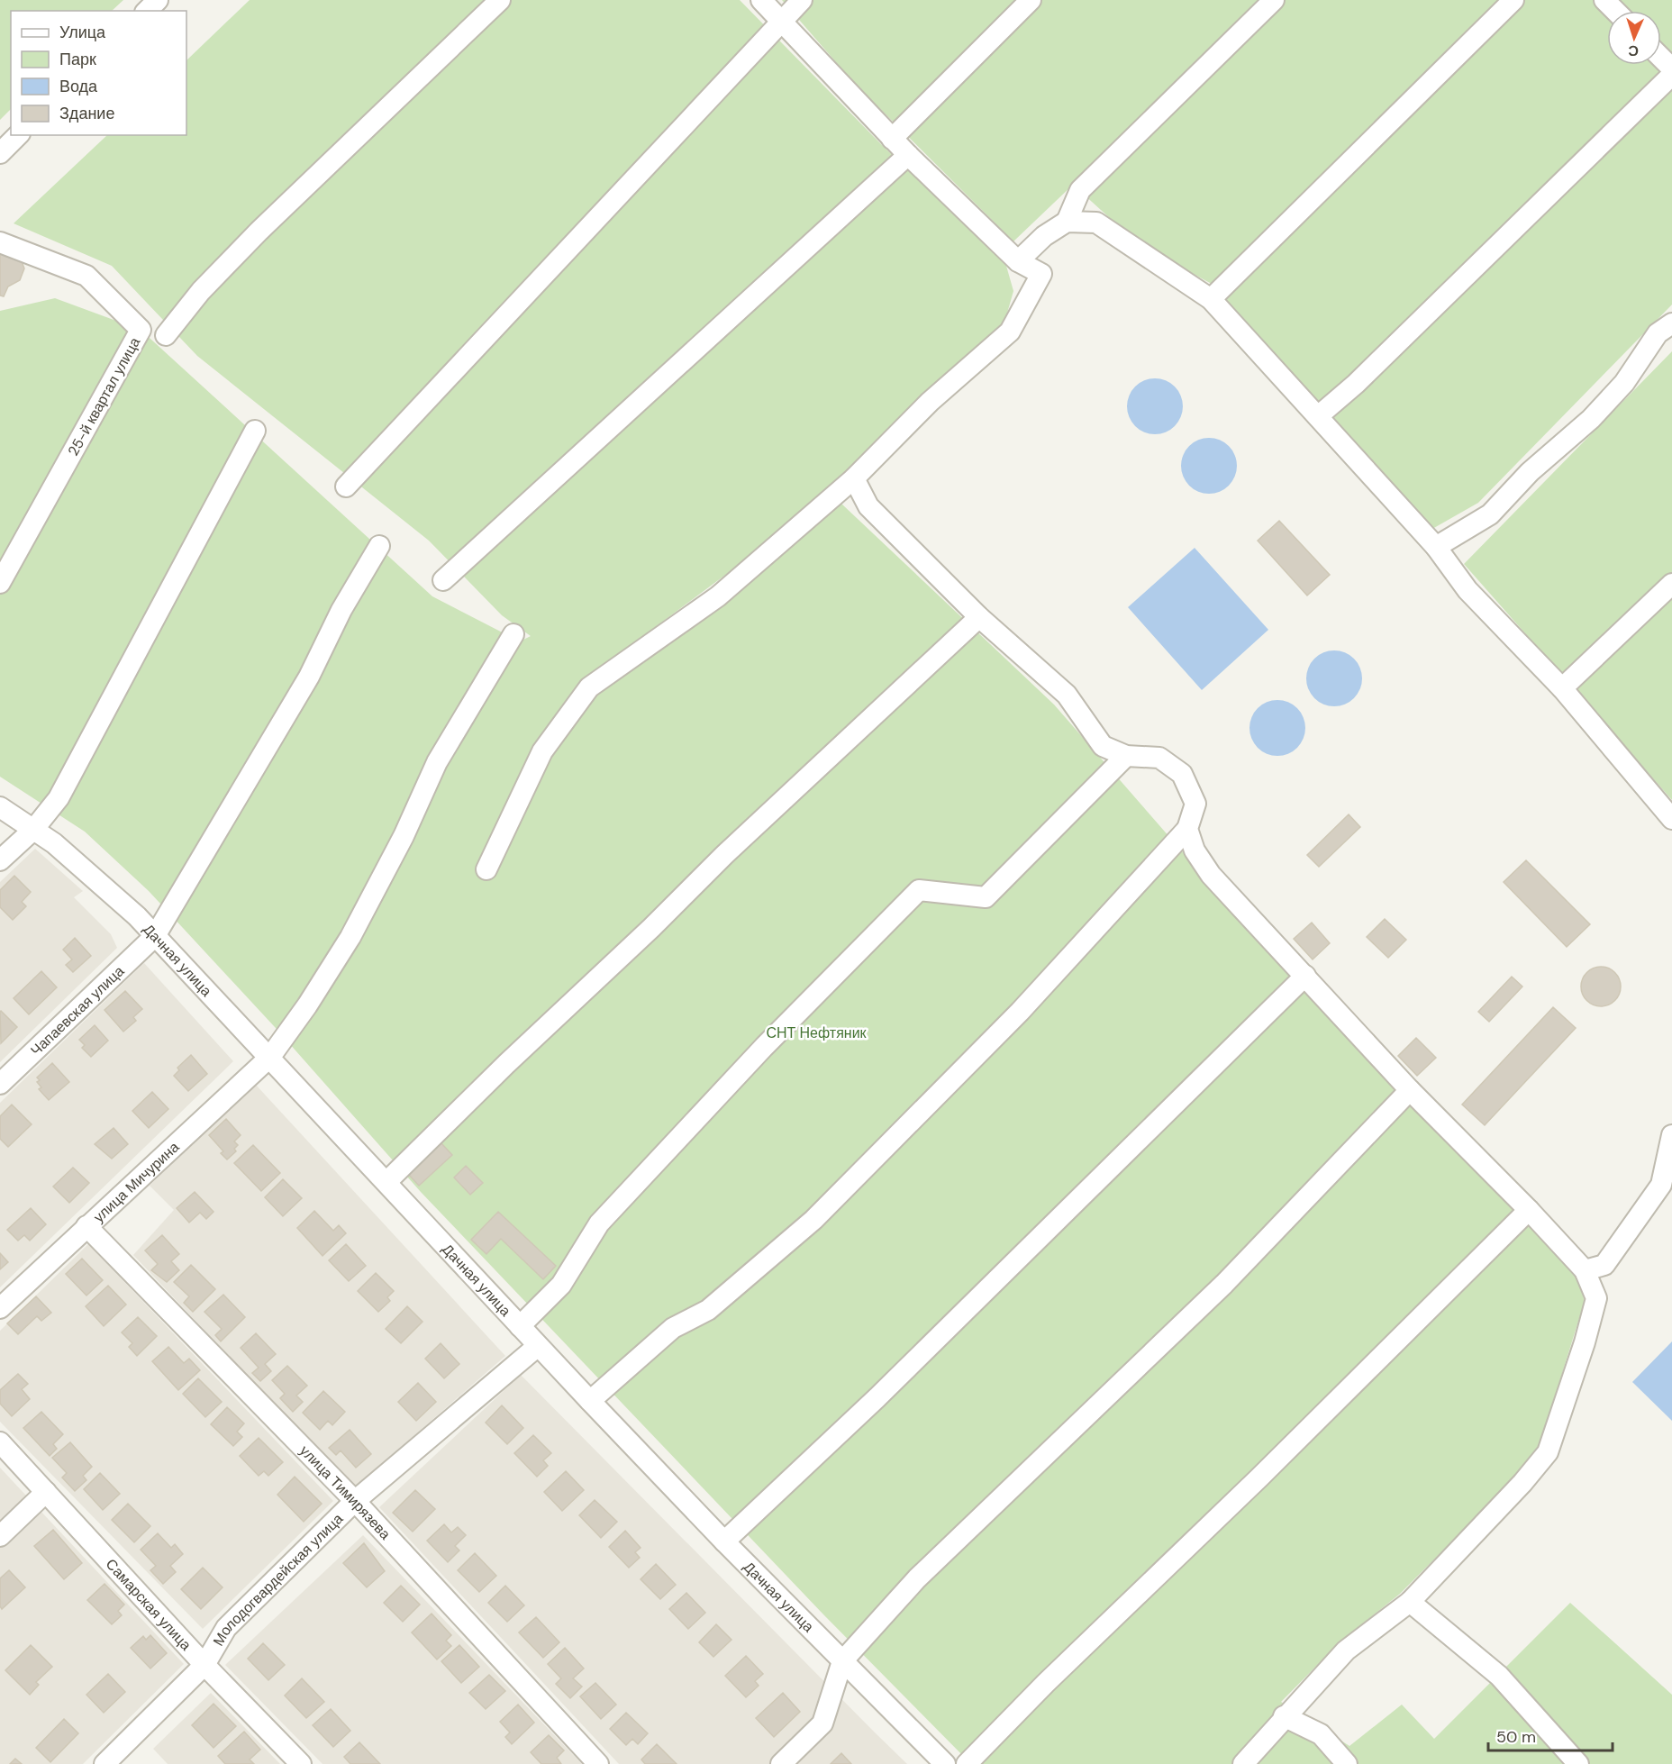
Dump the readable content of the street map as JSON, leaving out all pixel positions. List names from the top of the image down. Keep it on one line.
{"streets":{"street":["25-й квартал улица","Дачная улица","Чапаевская улица","улица Мичурина","улица Тимирязева","Молодогвардейская улица","Самарская улица"]},"crossings":[["Дачная улица","Чапаевская улица"],["Дачная улица","улица Мичурина"],["Дачная улица","Молодогвардейская улица"],["улица Мичурина","улица Тимирязева"],["улица Тимирязева","Молодогвардейская улица"],["Молодогвардейская улица","Самарская улица"]],"parks":["СНТ Нефтяник"],"legend":["Улица","Парк","Вода","Здание"],"scale_bar":"50 m","north":"bottom"}
